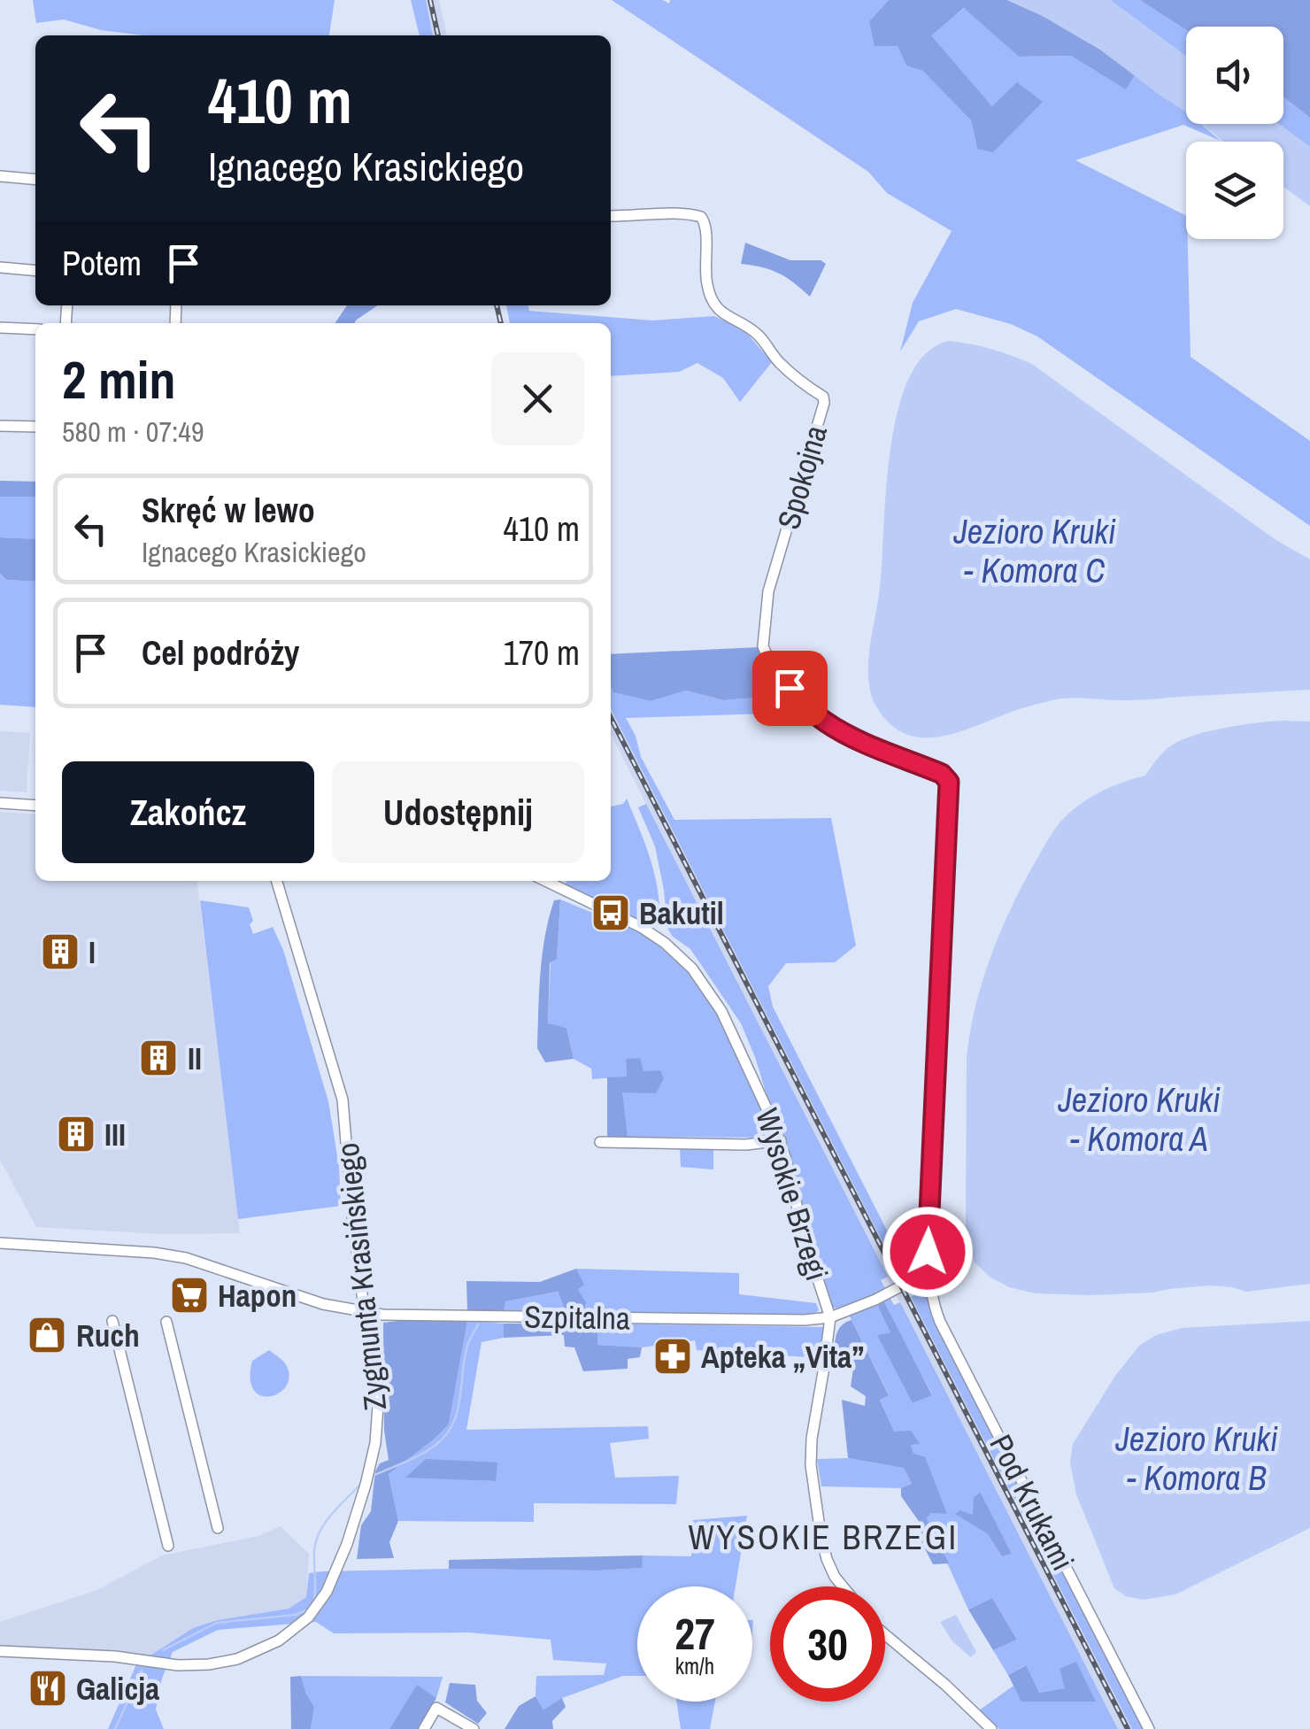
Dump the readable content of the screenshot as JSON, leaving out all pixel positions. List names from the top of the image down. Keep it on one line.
{"streets":{"street":["Spokojna","Wysokie Brzegi","Zygmunta Krasińskiego","Szpitalna","Pod Krukami"]},"crossings":[["Spokojna","Szpitalna"],["Spokojna","Pod Krukami"],["Wysokie Brzegi","Szpitalna"],["Zygmunta Krasińskiego","Szpitalna"],["Szpitalna","Pod Krukami"]],"districts":["WYSOKIE BRZEGI"],"water":["Jezioro Kruki - Komora C","Jezioro Kruki - Komora A","Jezioro Kruki - Komora B"],"places":{"bus stop":["Bakutil"],"building":["I","II","III"],"supermarket":["Hapon"],"shop":["Ruch"],"pharmacy":["Apteka „Vita”"],"restaurant":["Galicja"]},"page":{"turn":["410 m","Ignacego Krasickiego"],"then":"Potem","heading":["2 min","580 m · 07:49"],"list":[{"name":"Skręć w lewo","note":"Ignacego Krasickiego","value":"410 m"},{"name":"Cel podróży","value":"170 m"}],"buttons":["Zakończ","Udostępnij"],"speed":"27 km/h","limit":"30"}}
